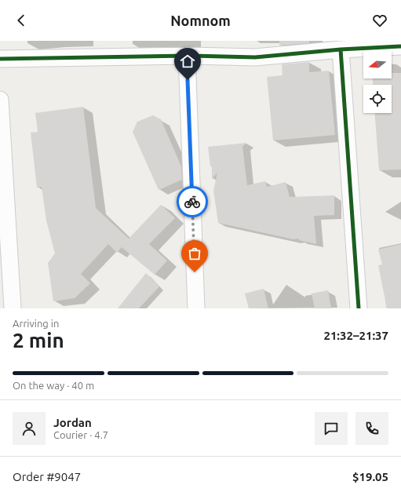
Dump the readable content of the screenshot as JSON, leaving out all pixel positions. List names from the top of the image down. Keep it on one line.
{"north":"left","page":{"header":"Nomnom","heading":["2 min","Arriving in","21:32–21:37"],"panel":["Jordan","Courier · 4.7","Order #9047","$19.05"],"bar":"On the way · 40 m"}}
